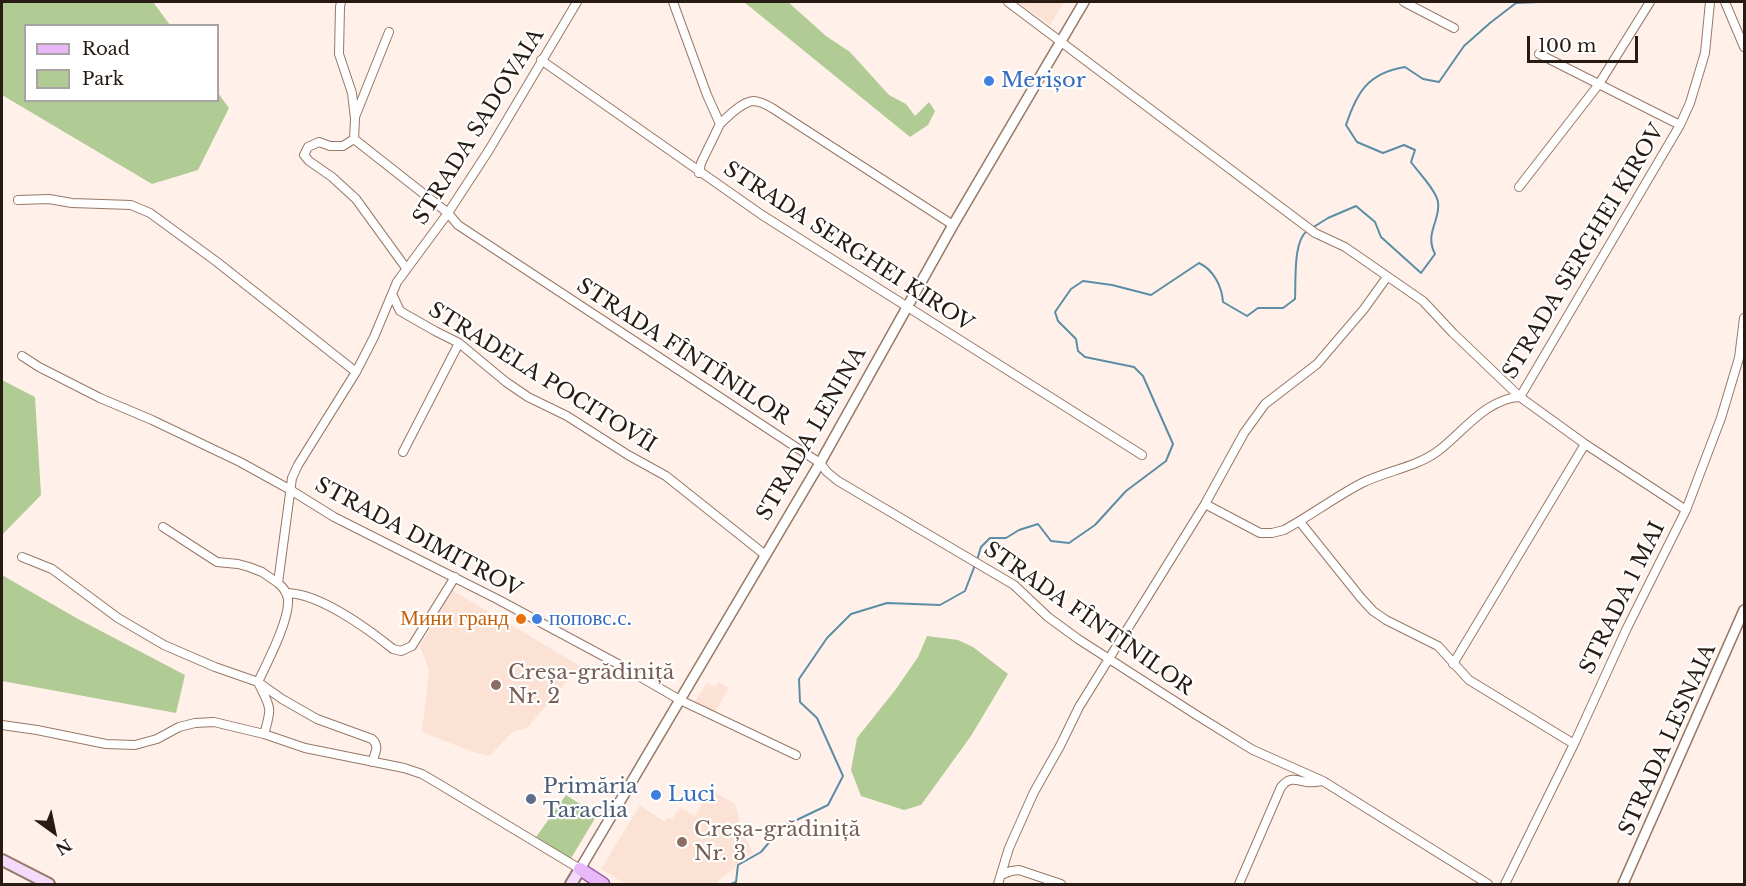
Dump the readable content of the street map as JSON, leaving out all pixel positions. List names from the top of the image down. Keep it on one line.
{"streets":{"main road":["STRADA LENINA"],"street":["STRADA SADOVAIA","STRADA SERGHEI KIROV","STRADA FÎNTÎNILOR","STRADELA POCITOVÎI","STRADA DIMITROV","STRADA 1 MAI","STRADA LESNAIA"]},"crossings":[["STRADA SADOVAIA","STRADA SERGHEI KIROV"],["STRADA SADOVAIA","STRADA FÎNTÎNILOR"],["STRADA SADOVAIA","STRADELA POCITOVÎI"],["STRADA SADOVAIA","STRADA DIMITROV"],["STRADA SERGHEI KIROV","STRADA LENINA"],["STRADA FÎNTÎNILOR","STRADA LENINA"],["STRADELA POCITOVÎI","STRADA LENINA"],["STRADA LENINA","STRADA DIMITROV"]],"places":["Merișor","Мини гранд","поповс.с.","Creșa-grădiniță Nr. 2","Luci","Primăria Taraclia","Creșa-grădiniță Nr. 3"],"legend":["Road","Park"],"scale_bar":"100 m","north":"bottom right"}
